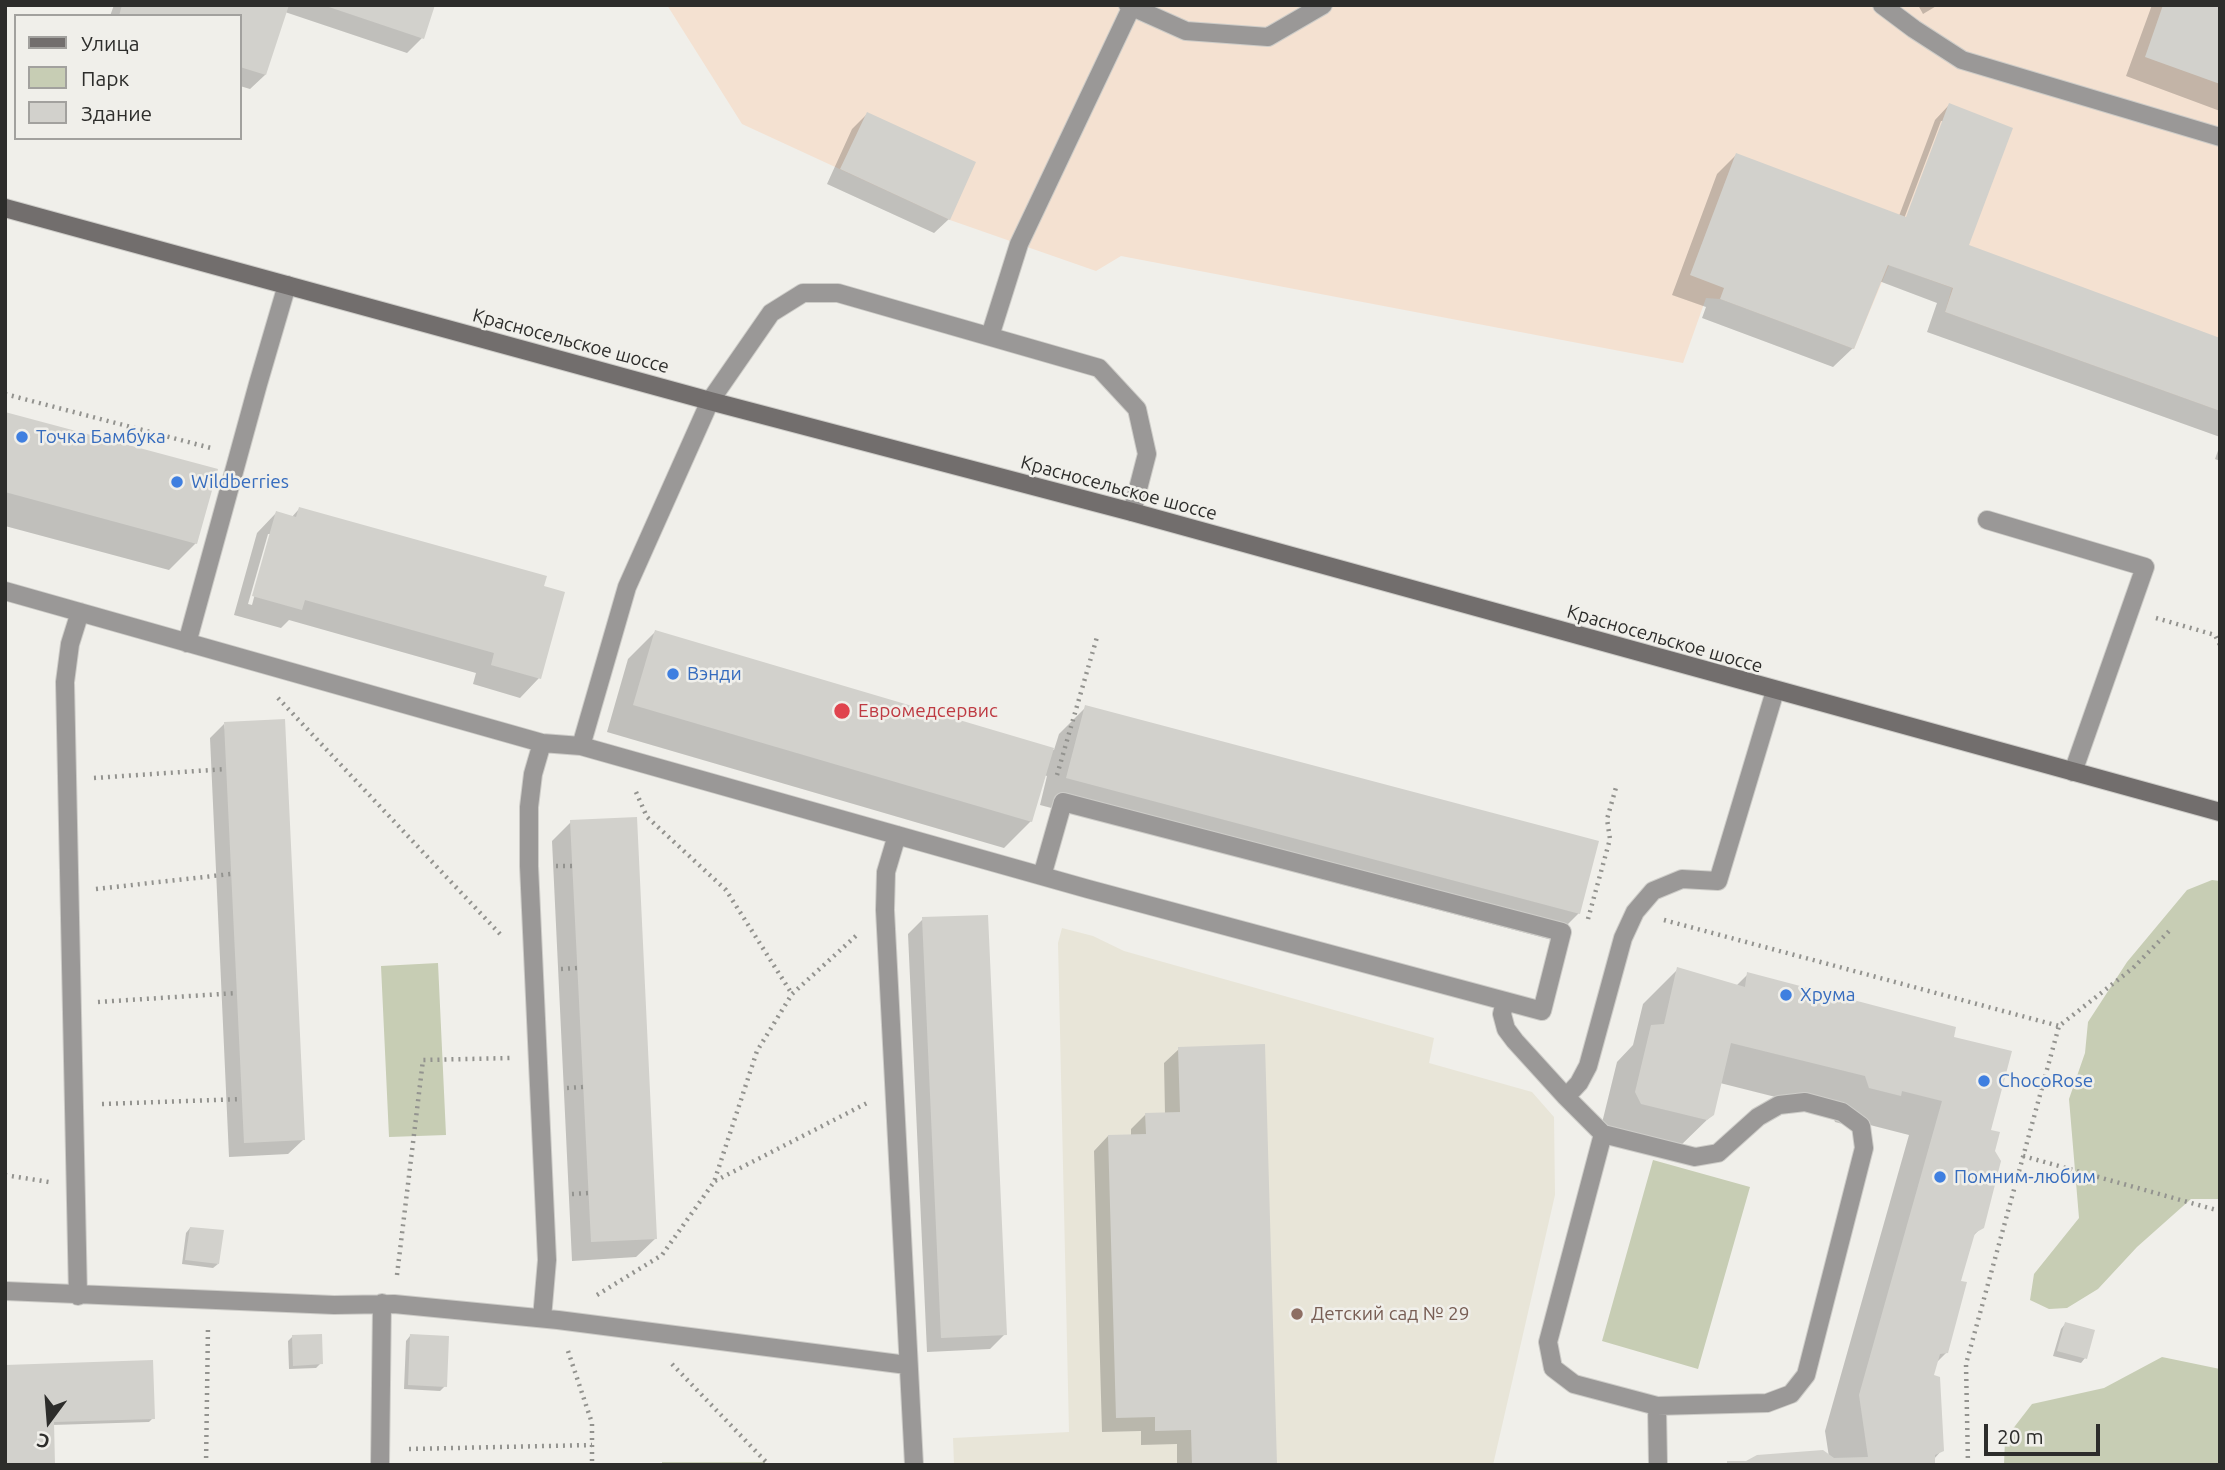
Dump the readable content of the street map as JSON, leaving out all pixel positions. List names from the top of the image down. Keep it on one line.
{"streets":{"main road":["Красносельское шоссе"]},"places":["Точка Бамбука","Wildberries","Вэнди","Евромедсервис","Хрума","ChocoRose","Помним-любим","Детский сад № 29"],"legend":["Улица","Парк","Здание"],"scale_bar":"20 m","north":"bottom"}
